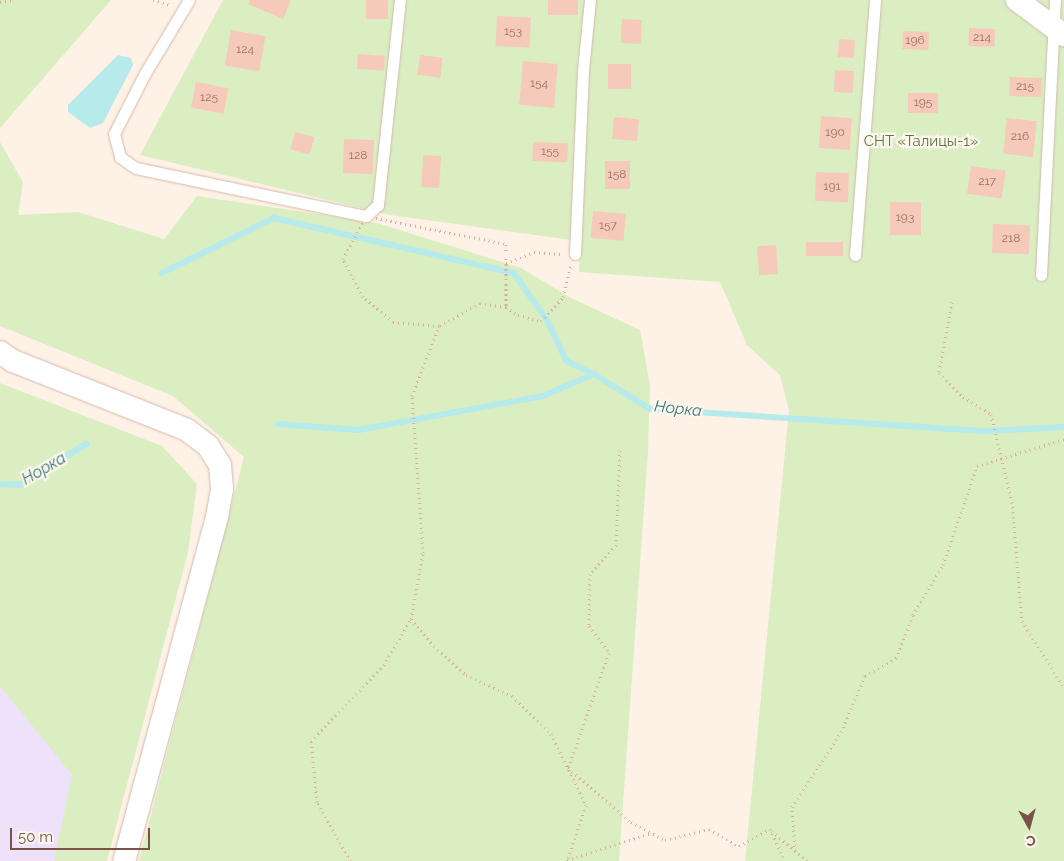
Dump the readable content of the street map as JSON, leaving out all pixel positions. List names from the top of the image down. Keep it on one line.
{"water":["Норка"],"parks":["СНТ «Талицы-1»"],"house_numbers":["153","214","196","124","154","215","125","195","190","216","155","128","158","217","191","193","157","218"],"scale_bar":"50 m","north":"bottom"}
